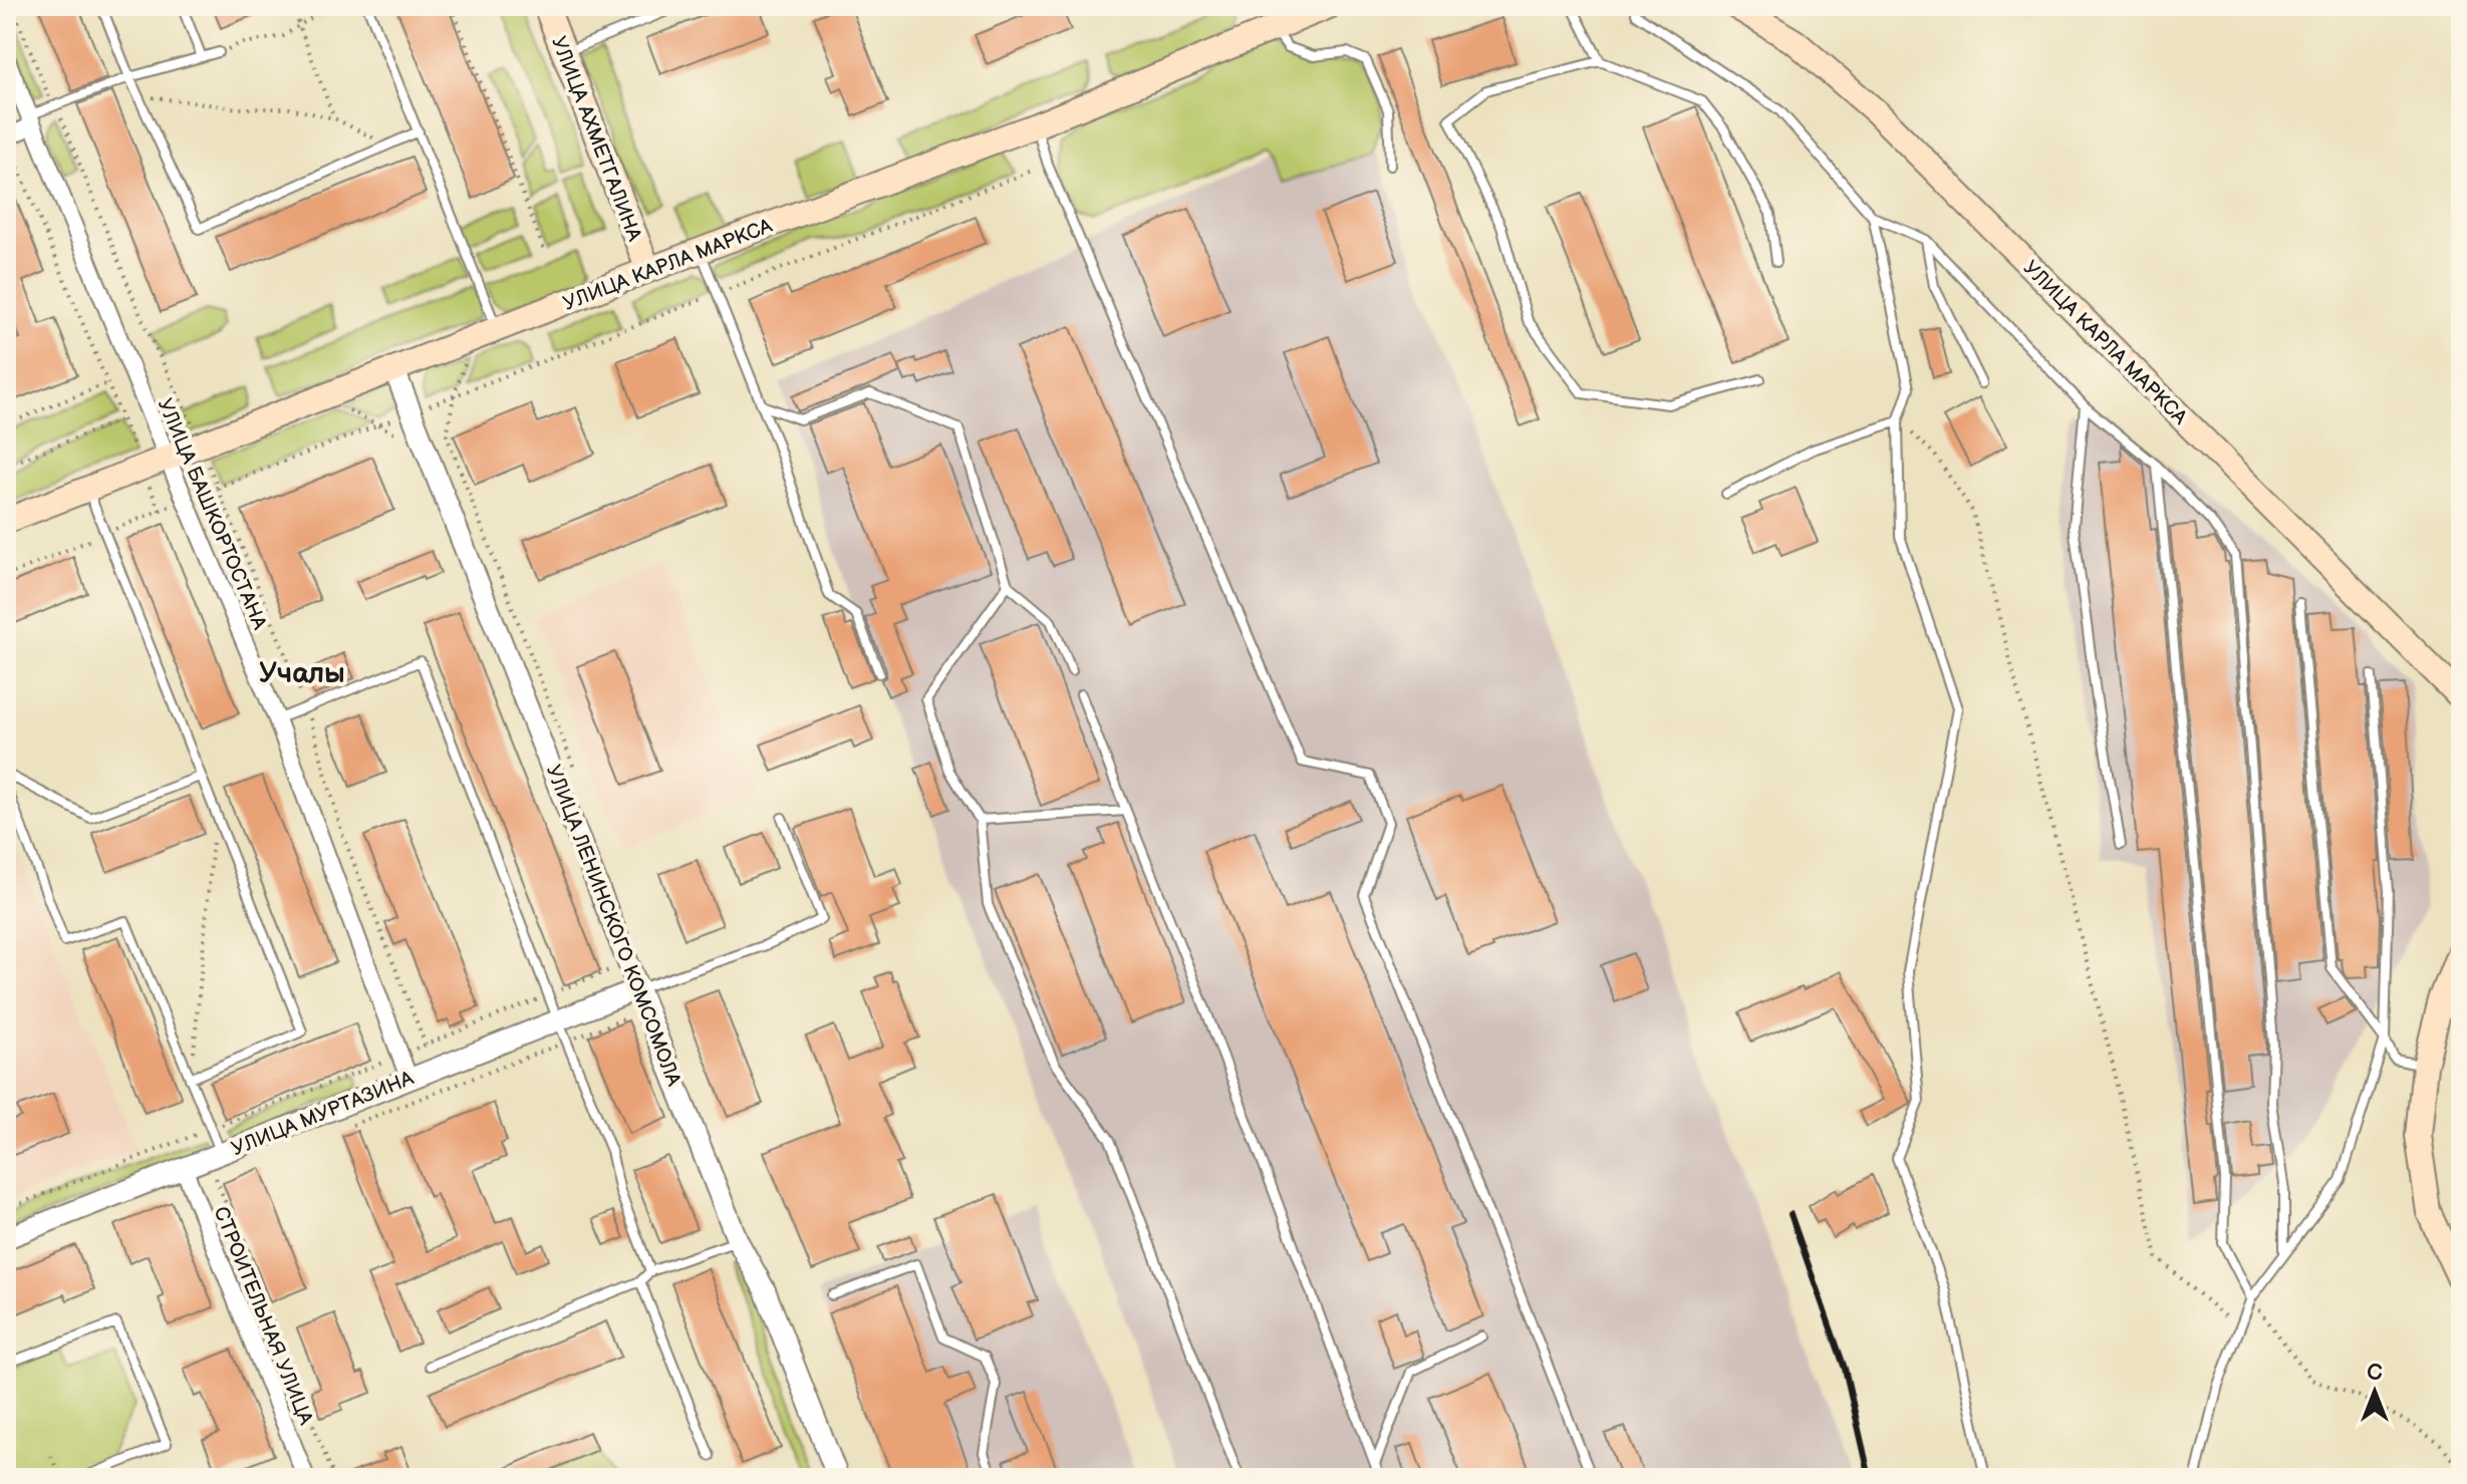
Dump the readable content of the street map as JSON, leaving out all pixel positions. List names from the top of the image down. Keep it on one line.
{"streets":{"main road":["УЛИЦА АХМЕТГАЛИНА","УЛИЦА КАРЛА МАРКСА"],"street":["УЛИЦА БАШКОРТОСТАНА","УЛИЦА ЛЕНИНСКОГО КОМСОМОЛА","УЛИЦА МУРТАЗИНА","СТРОИТЕЛЬНАЯ УЛИЦА"]},"crossings":[["УЛИЦА АХМЕТГАЛИНА","УЛИЦА КАРЛА МАРКСА"],["УЛИЦА КАРЛА МАРКСА","УЛИЦА БАШКОРТОСТАНА"],["УЛИЦА КАРЛА МАРКСА","УЛИЦА ЛЕНИНСКОГО КОМСОМОЛА"],["УЛИЦА БАШКОРТОСТАНА","УЛИЦА МУРТАЗИНА"],["УЛИЦА ЛЕНИНСКОГО КОМСОМОЛА","УЛИЦА МУРТАЗИНА"],["УЛИЦА МУРТАЗИНА","СТРОИТЕЛЬНАЯ УЛИЦА"]],"districts":["Учалы"],"north":"top"}
